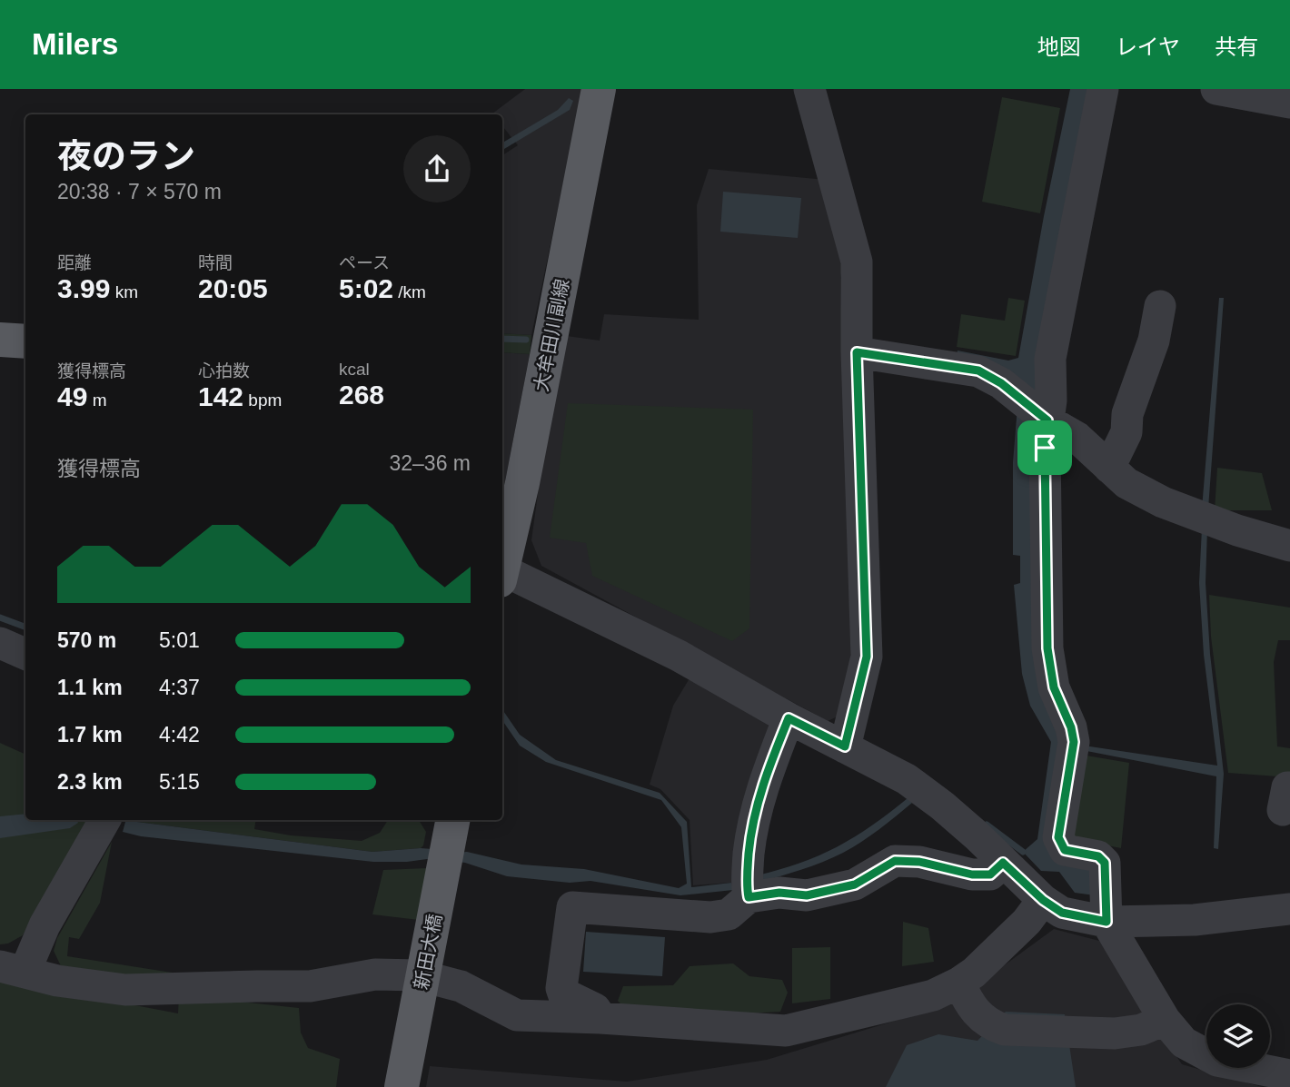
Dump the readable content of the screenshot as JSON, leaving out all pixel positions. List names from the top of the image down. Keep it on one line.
{"streets":{"main road":["大牟田川副線","新田大橋"]},"page":{"header":"Milers","nav":["地図","レイヤ","共有"],"heading":["夜のラン","20:38 · 7 × 570 m"],"stats":[["距離","3.99 km"],["時間","20:05"],["ペース","5:02 /km"],["獲得標高","49 m"],["心拍数","142 bpm"],["kcal","268"]],"chart":["獲得標高","32–36 m"],"list":[{"name":"570 m","note":"5:01"},{"name":"1.1 km","note":"4:37"},{"name":"1.7 km","note":"4:42"},{"name":"2.3 km","note":"5:15"}]}}
